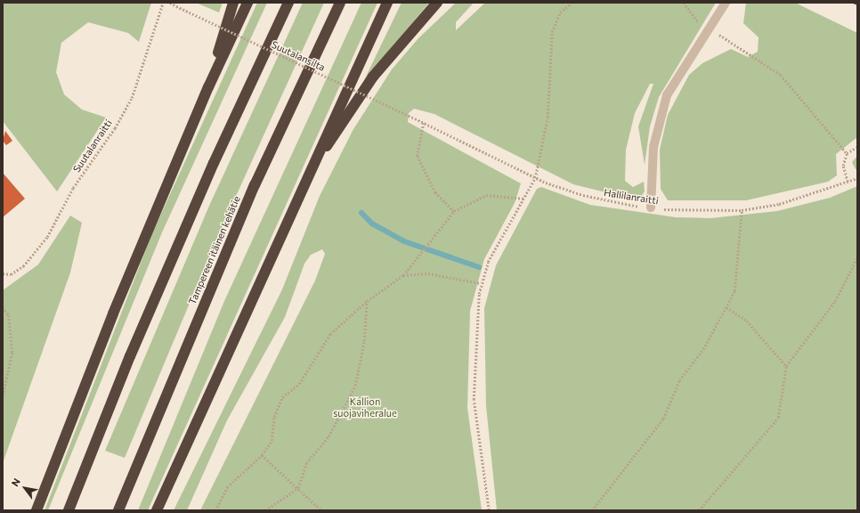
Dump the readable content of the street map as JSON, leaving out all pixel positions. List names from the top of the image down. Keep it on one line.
{"streets":{"highway":["Tampereen itäinen kehätie"],"path":["Suutalansilta","Suutalanraitti","Hallilanraitti"]},"crossings":[["Suutalansilta","Hallilanraitti"]],"parks":["Kallion suojaviheralue"],"north":"top left"}
